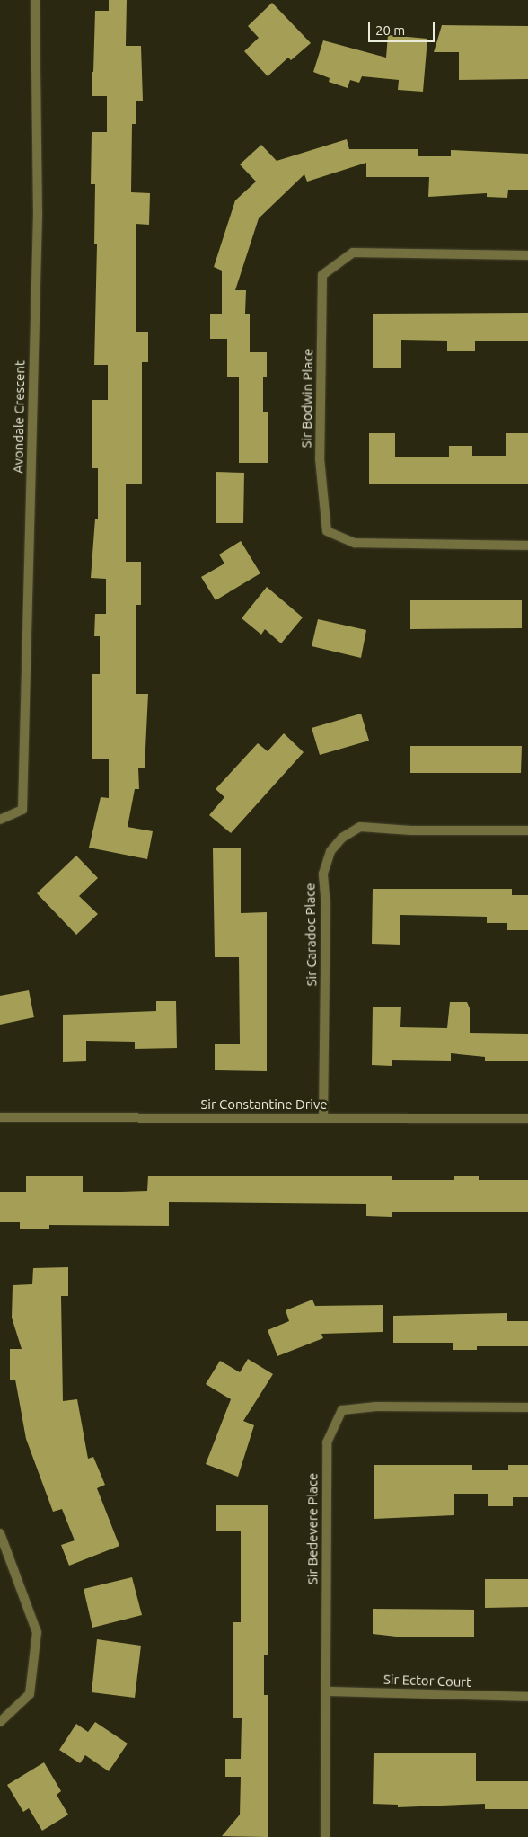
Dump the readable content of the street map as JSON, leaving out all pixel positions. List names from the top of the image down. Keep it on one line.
{"streets":{"street":["Sir Bodwin Place","Avondale Crescent","Sir Caradoc Place","Sir Constantine Drive","Sir Bedevere Place","Sir Ector Court"]},"crossings":[["Sir Caradoc Place","Sir Constantine Drive"],["Sir Bedevere Place","Sir Ector Court"]],"scale_bar":"20 m"}
